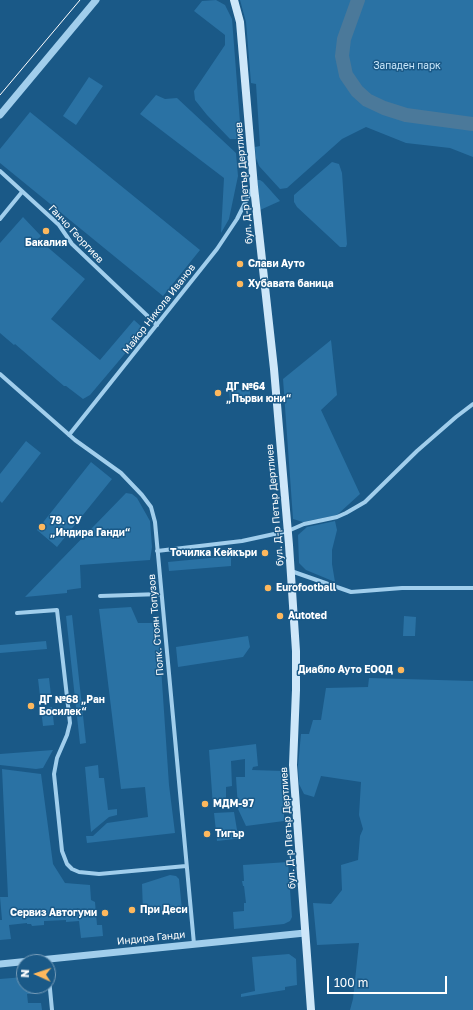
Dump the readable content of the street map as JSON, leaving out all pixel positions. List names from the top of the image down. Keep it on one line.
{"streets":{"main road":["бул. Д-р Петър Дертлиев"],"street":["Ганчо Георгиев","Майор Никола Иванов","Полк. Стоян Топузов","Индира Ганди"]},"crossings":[["бул. Д-р Петър Дертлиев","Майор Никола Иванов"],["бул. Д-р Петър Дертлиев","Индира Ганди"],["Ганчо Георгиев","Майор Никола Иванов"],["Майор Никола Иванов","Полк. Стоян Топузов"],["Полк. Стоян Топузов","Индира Ганди"]],"parks":["Западен парк"],"places":["Бакалия","Слави Ауто","Хубавата баница","ДГ №64 „Първи юни“","79. СУ „Индира Ганди“","Точилка Кейкъри","Eurofootball","Autoted","Диабло Ауто ЕООД","ДГ №68 „Ран Босилек“","МДМ-97","Тигър","При Деси","Сервиз Автогуми"],"scale_bar":"100 m","north":"left"}
